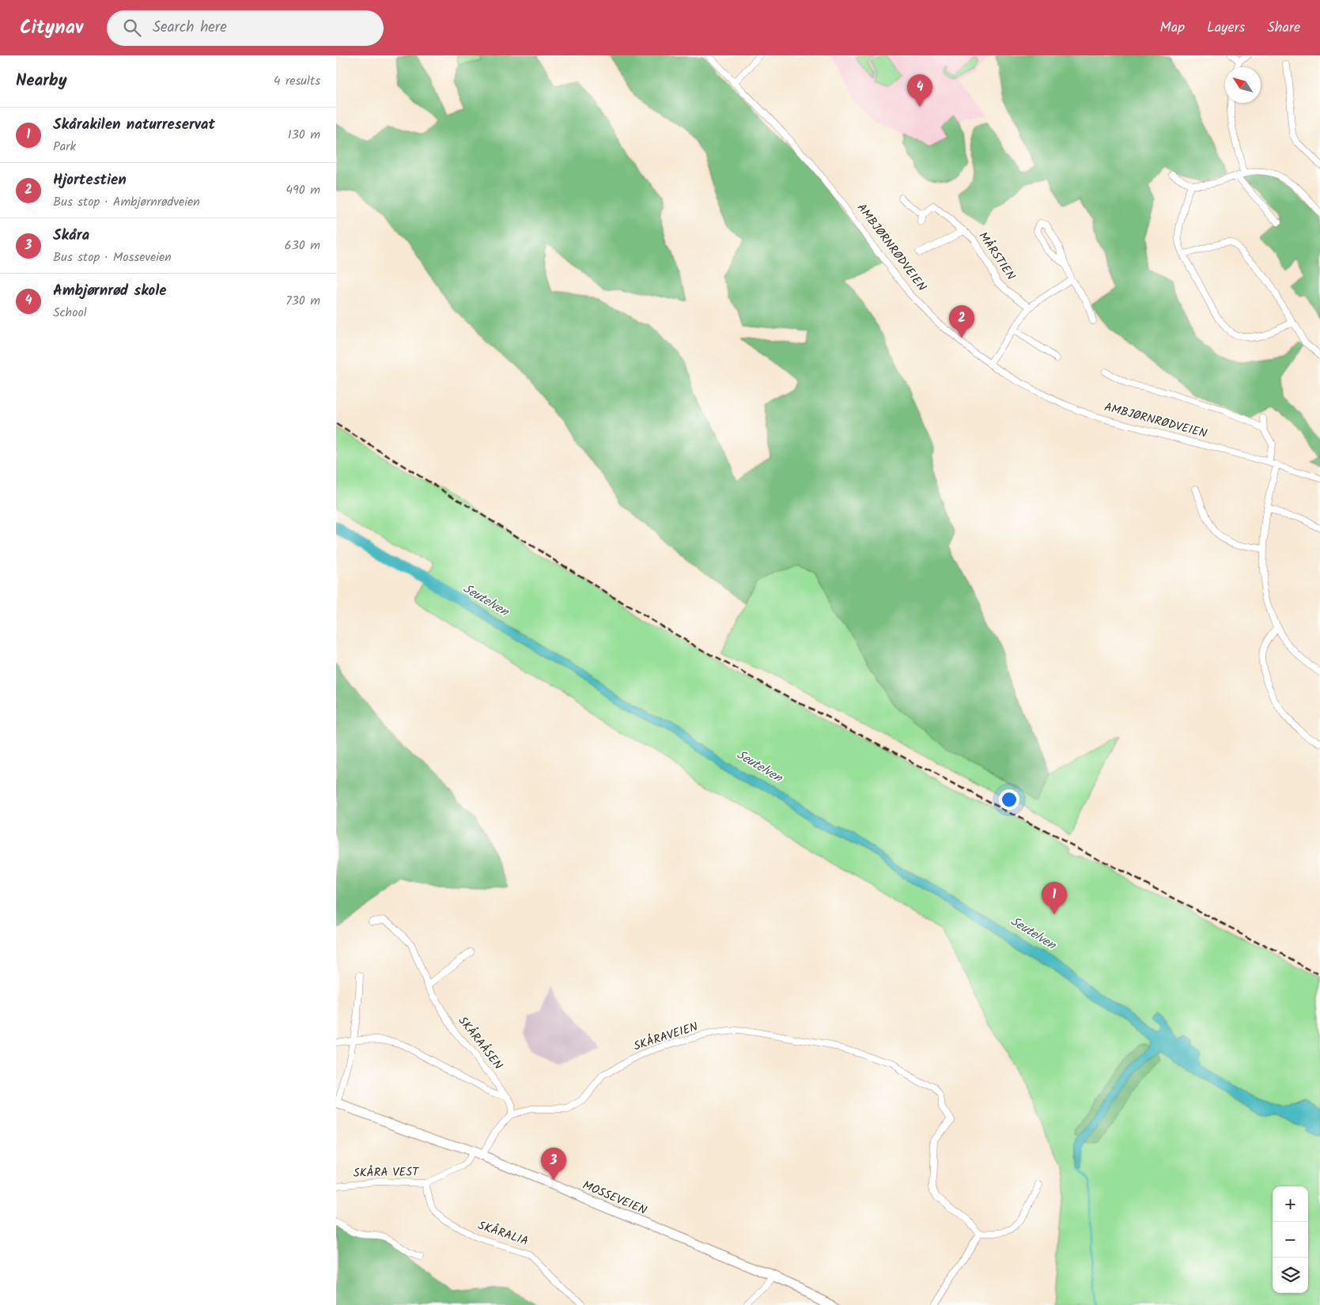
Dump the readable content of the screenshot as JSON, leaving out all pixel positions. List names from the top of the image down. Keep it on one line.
{"streets":{"highway":["MOSSEVEIEN"],"street":["AMBJØRNRØDVEIEN","MÅRSTIEN","SKÅRAVEIEN","SKÅRAÅSEN","SKÅRA VEST","SKÅRALIA"]},"crossings":[["SKÅRAVEIEN","SKÅRAÅSEN"],["SKÅRA VEST","MOSSEVEIEN"],["SKÅRA VEST","SKÅRALIA"]],"water":["Seutelven"],"north":"top left","page":{"header":"Citynav","search":"Search here","nav":["Map","Layers","Share"],"heading":["Nearby","4 results"],"pins":["4","2","1","3"],"list":[{"mark":"1","name":"Skårakilen naturreservat","note":"Park","value":"130 m"},{"mark":"2","name":"Hjortestien","note":"Bus stop · Ambjørnrødveien","value":"490 m"},{"mark":"3","name":"Skåra","note":"Bus stop · Mosseveien","value":"630 m"},{"mark":"4","name":"Ambjørnrød skole","note":"School","value":"730 m"}],"map_buttons":["+","−"]}}
